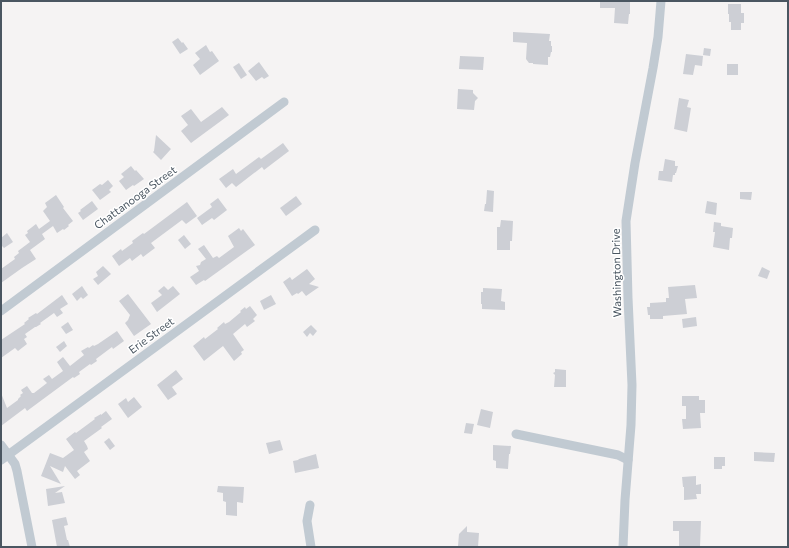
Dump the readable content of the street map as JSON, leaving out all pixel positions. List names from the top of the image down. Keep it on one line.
{"streets":{"street":["Chattanooga Street","Washington Drive","Erie Street"]}}
